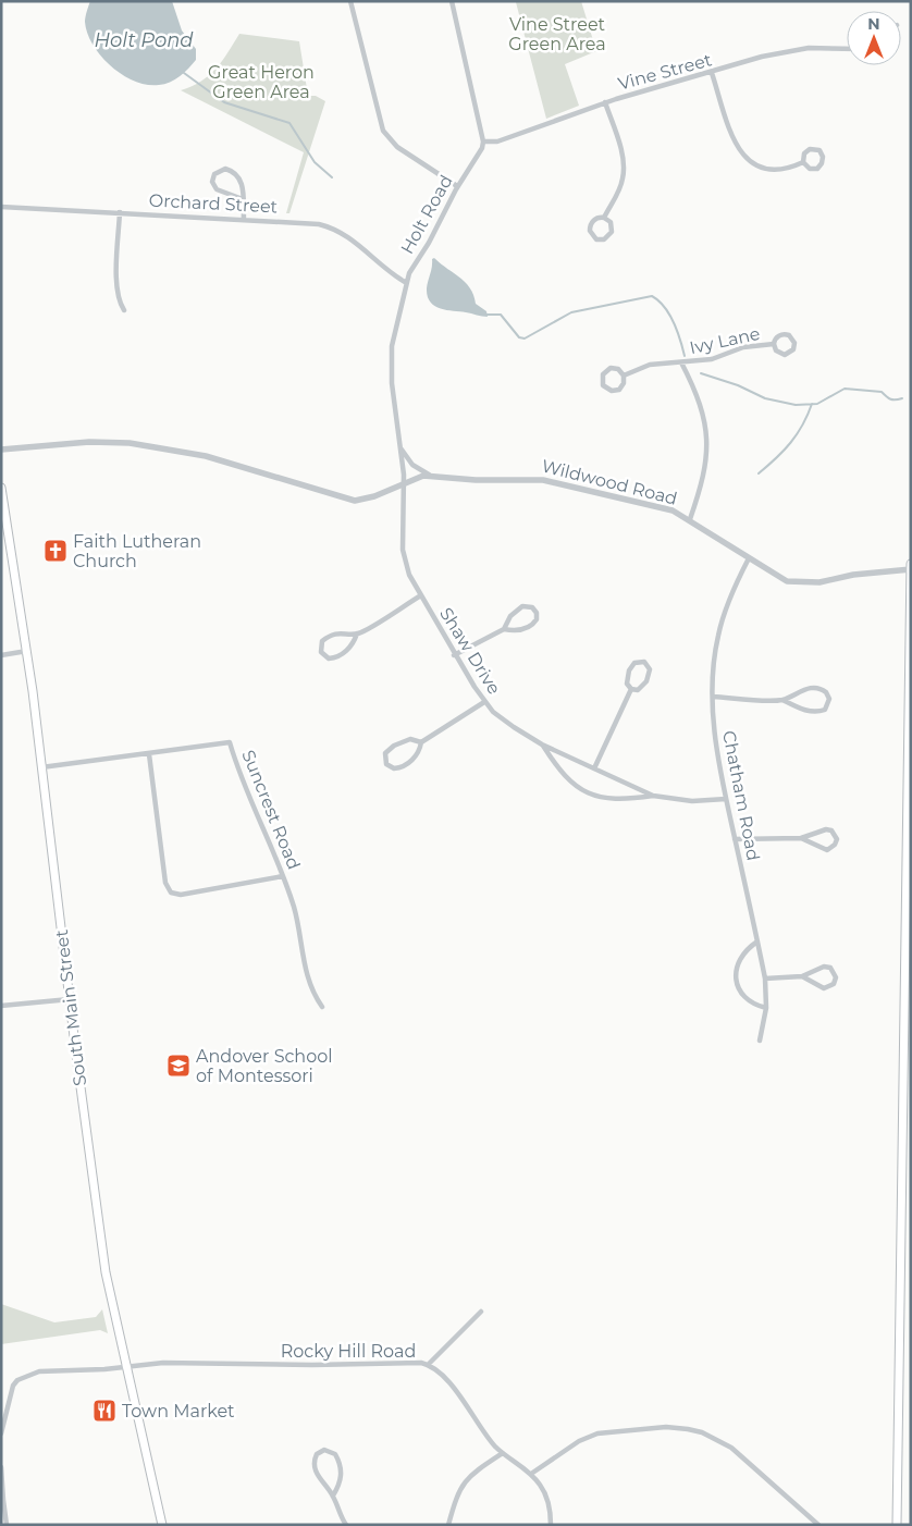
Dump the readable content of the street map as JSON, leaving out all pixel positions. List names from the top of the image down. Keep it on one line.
{"streets":{"main road":["South Main Street"],"street":["Vine Street","Orchard Street","Holt Road","Ivy Lane","Wildwood Road","Shaw Drive","Chatham Road","Suncrest Road","Rocky Hill Road"]},"crossings":[["Vine Street","Holt Road"],["Orchard Street","Holt Road"],["Holt Road","Wildwood Road"],["Holt Road","Shaw Drive"],["Ivy Lane","Wildwood Road"],["Wildwood Road","Shaw Drive"],["Wildwood Road","Chatham Road"],["Shaw Drive","Chatham Road"],["Suncrest Road","South Main Street"],["South Main Street","Rocky Hill Road"]],"water":["Holt Pond"],"parks":["Vine Street Green Area","Great Heron Green Area"],"places":{"church":["Faith Lutheran Church"],"school or university":["Andover School of Montessori"],"restaurant":["Town Market"]},"north":"top"}
